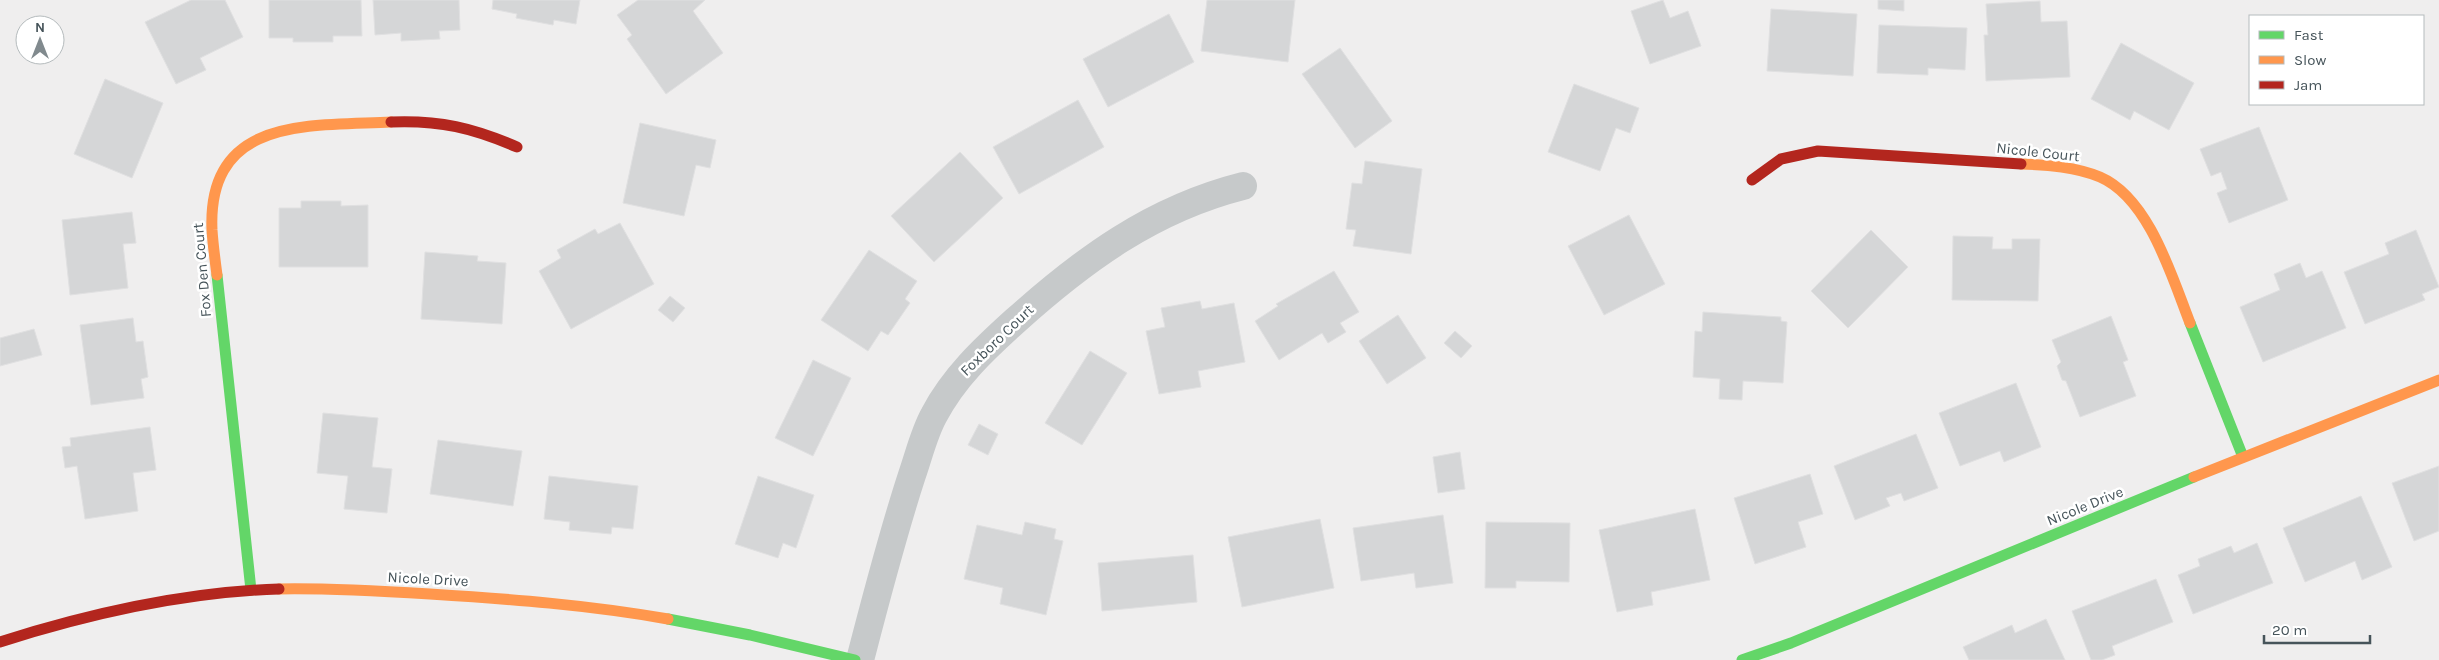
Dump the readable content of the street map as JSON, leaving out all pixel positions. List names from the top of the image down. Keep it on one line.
{"streets":{"street":["Nicole Court","Fox Den Court","Foxboro Court","Nicole Drive"]},"crossings":[["Nicole Court","Nicole Drive"],["Fox Den Court","Nicole Drive"]],"legend":["Fast","Slow","Jam"],"scale_bar":"20 m","north":"top"}
